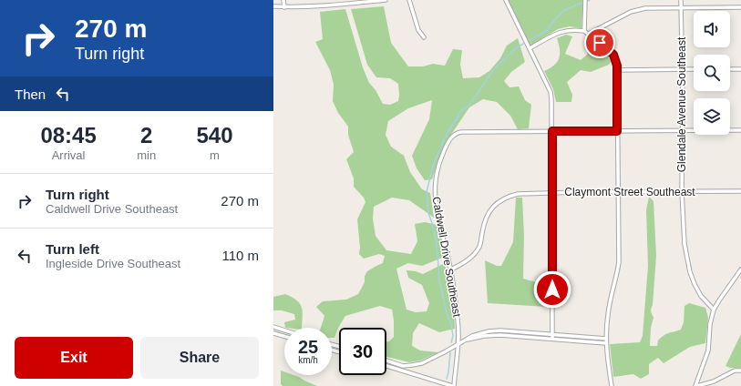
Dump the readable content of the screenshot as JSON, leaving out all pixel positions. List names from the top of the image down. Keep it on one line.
{"streets":{"street":["Glendale Avenue Southeast","Claymont Street Southeast","Caldwell Drive Southeast"]},"crossings":[["Glendale Avenue Southeast","Claymont Street Southeast"],["Glendale Avenue Southeast","Caldwell Drive Southeast"],["Claymont Street Southeast","Caldwell Drive Southeast"]],"page":{"turn":["270 m","Turn right"],"then":"Then","eta":["08:45","Arrival","2","min","540","m"],"list":[{"name":"Turn right","note":"Caldwell Drive Southeast","value":"270 m"},{"name":"Turn left","note":"Ingleside Drive Southeast","value":"110 m"}],"speed":"25 km/h","limit":"30","buttons":["Exit","Share"]}}
